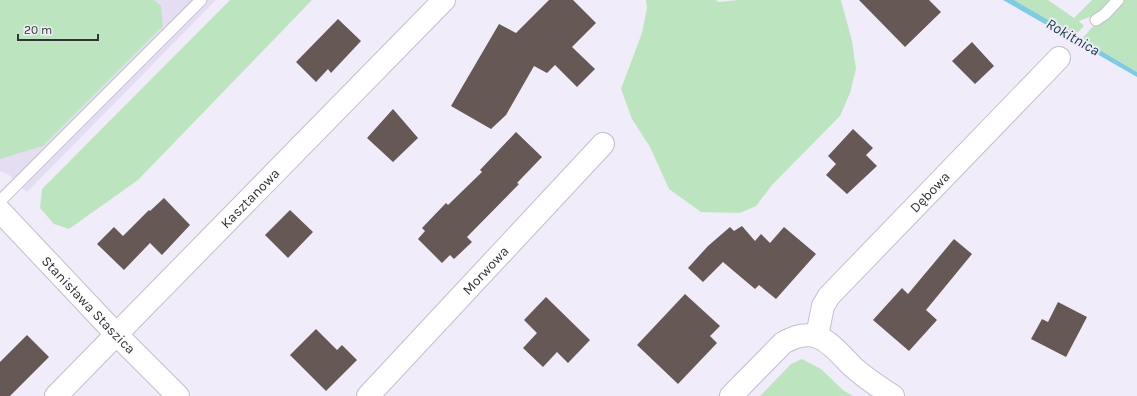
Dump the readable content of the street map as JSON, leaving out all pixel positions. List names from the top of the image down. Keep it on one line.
{"streets":{"street":["Dębowa","Kasztanowa","Morwowa","Stanisława Staszica"]},"crossings":[["Kasztanowa","Stanisława Staszica"]],"water":["Rokitnica"],"scale_bar":"20 m"}
